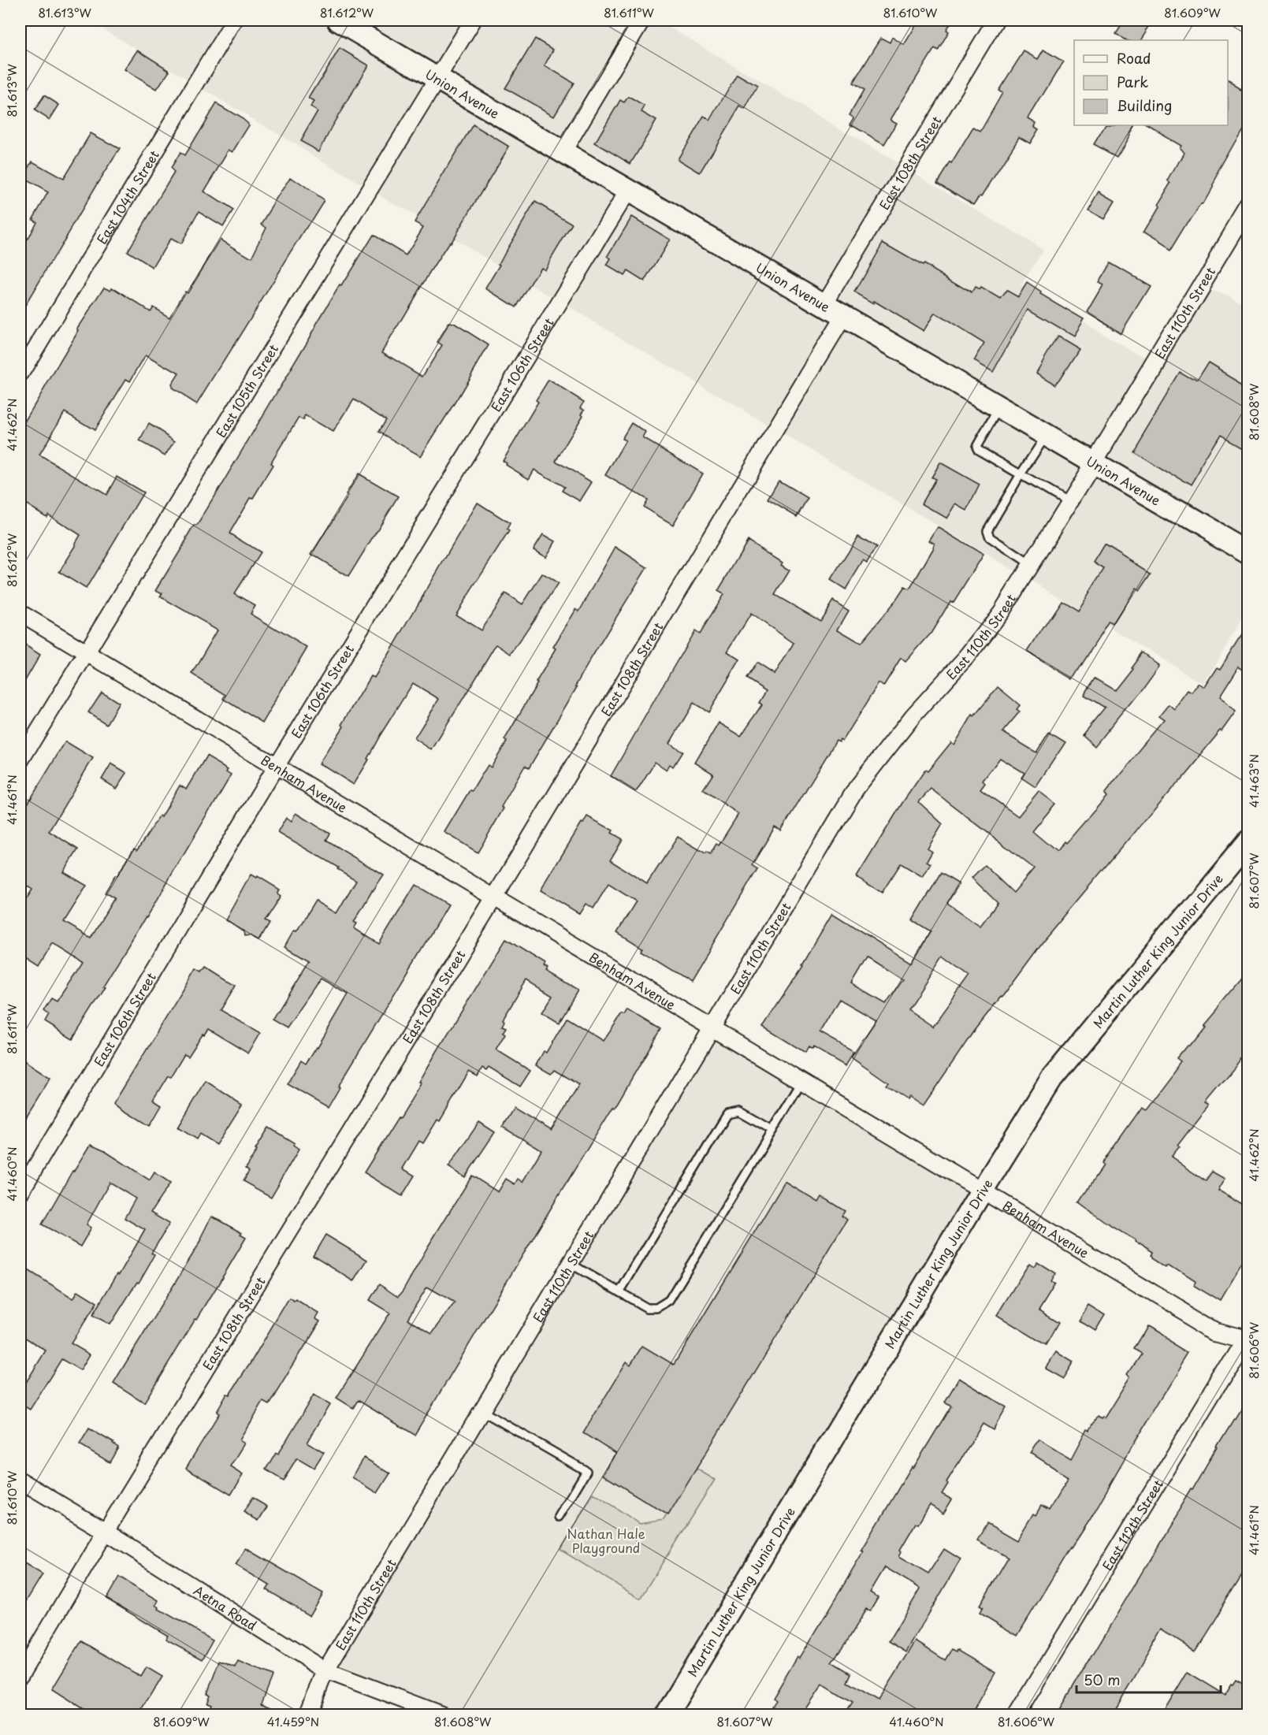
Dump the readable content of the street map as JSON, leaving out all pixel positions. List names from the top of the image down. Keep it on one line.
{"streets":{"main road":["Union Avenue","Martin Luther King Junior Drive"],"street":["East 108th Street","East 104th Street","East 110th Street","East 106th Street","East 105th Street","Benham Avenue","East 112th Street","Aetna Road"]},"crossings":[["Union Avenue","East 108th Street"],["Union Avenue","East 110th Street"],["Union Avenue","East 106th Street"],["Union Avenue","East 105th Street"],["East 108th Street","Benham Avenue"],["East 108th Street","Aetna Road"],["East 110th Street","Benham Avenue"],["East 110th Street","Aetna Road"],["East 106th Street","Benham Avenue"],["East 105th Street","Benham Avenue"],["Benham Avenue","Martin Luther King Junior Drive"],["Benham Avenue","East 112th Street"]],"parks":["Nathan Hale Playground"],"legend":["Road","Park","Building"],"scale_bar":"50 m","coordinates":["81.613°W","81.612°W","81.611°W","81.610°W","81.609°W","81.608°W","41.462°N","41.463°N","41.461°N","81.607°W","41.460°N","81.606°W","41.459°N"]}
